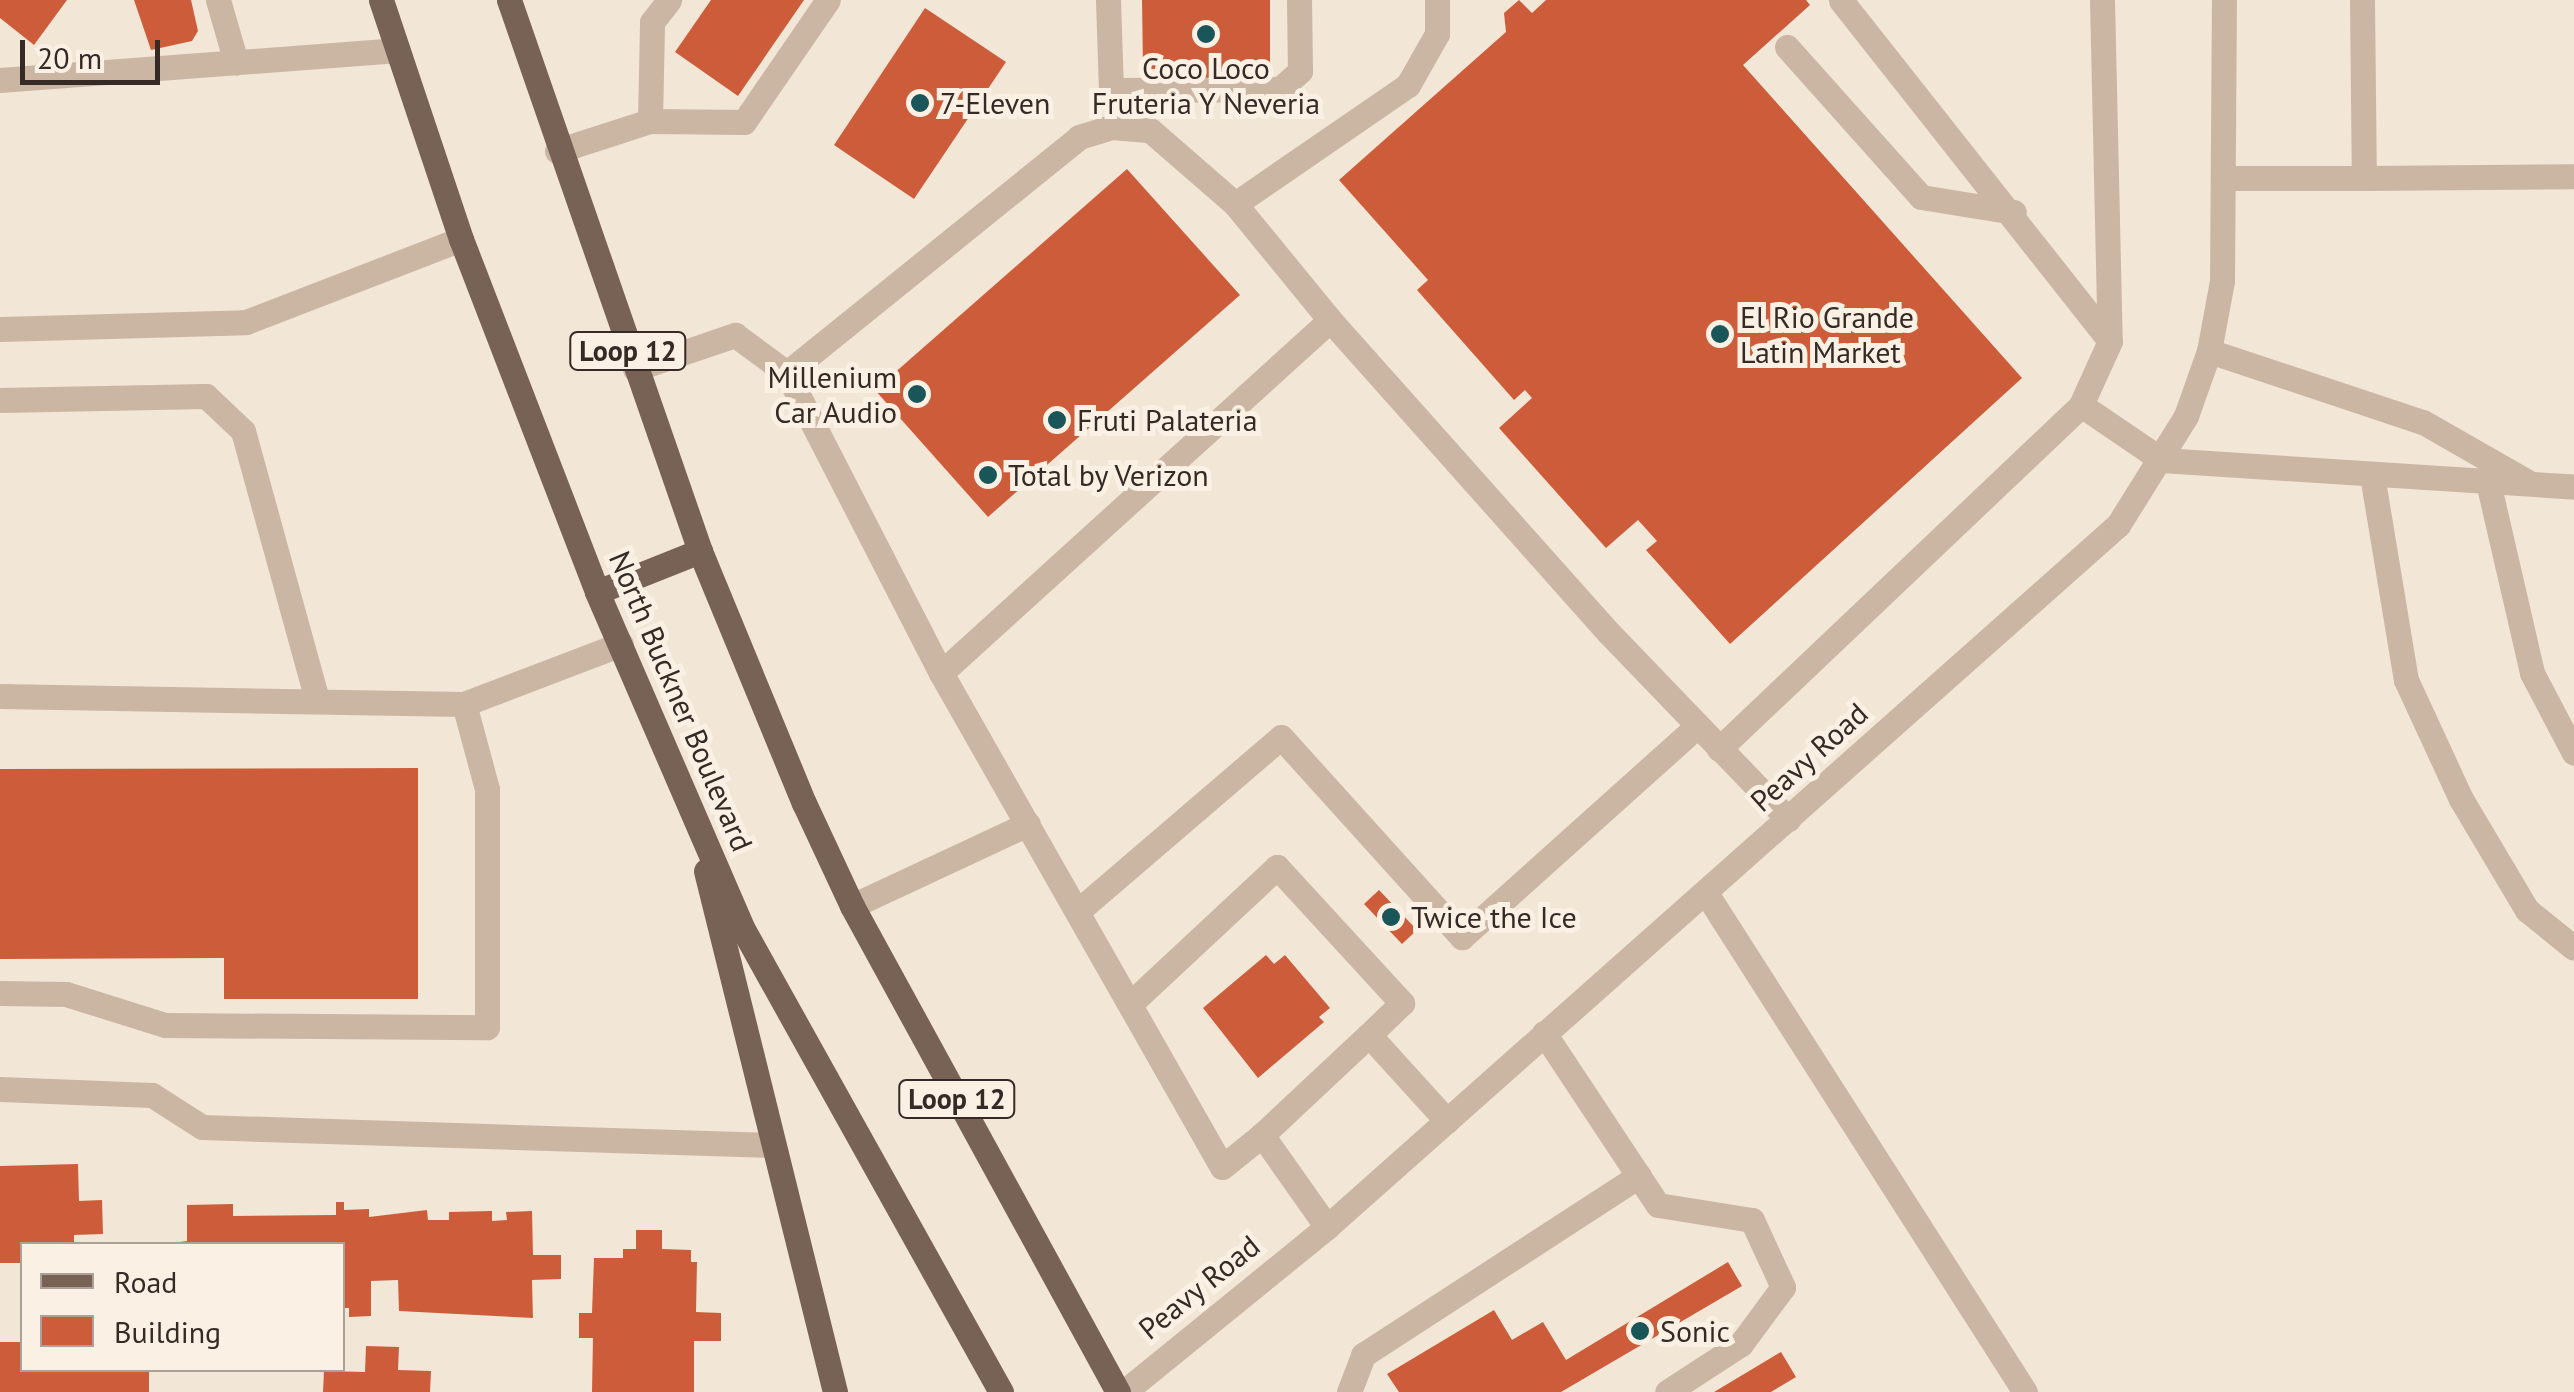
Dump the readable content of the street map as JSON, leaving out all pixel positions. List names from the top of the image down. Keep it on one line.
{"streets":{"main road":["Loop 12","North Buckner Boulevard"],"street":["Peavy Road"]},"crossings":[["Loop 12","Peavy Road"]],"places":["Coco Loco Fruteria Y Neveria","7-Eleven","El Rio Grande Latin Market","Millenium Car Audio","Fruti Palateria","Total by Verizon","Twice the Ice","Sonic"],"legend":["Road","Building"],"scale_bar":"20 m"}
